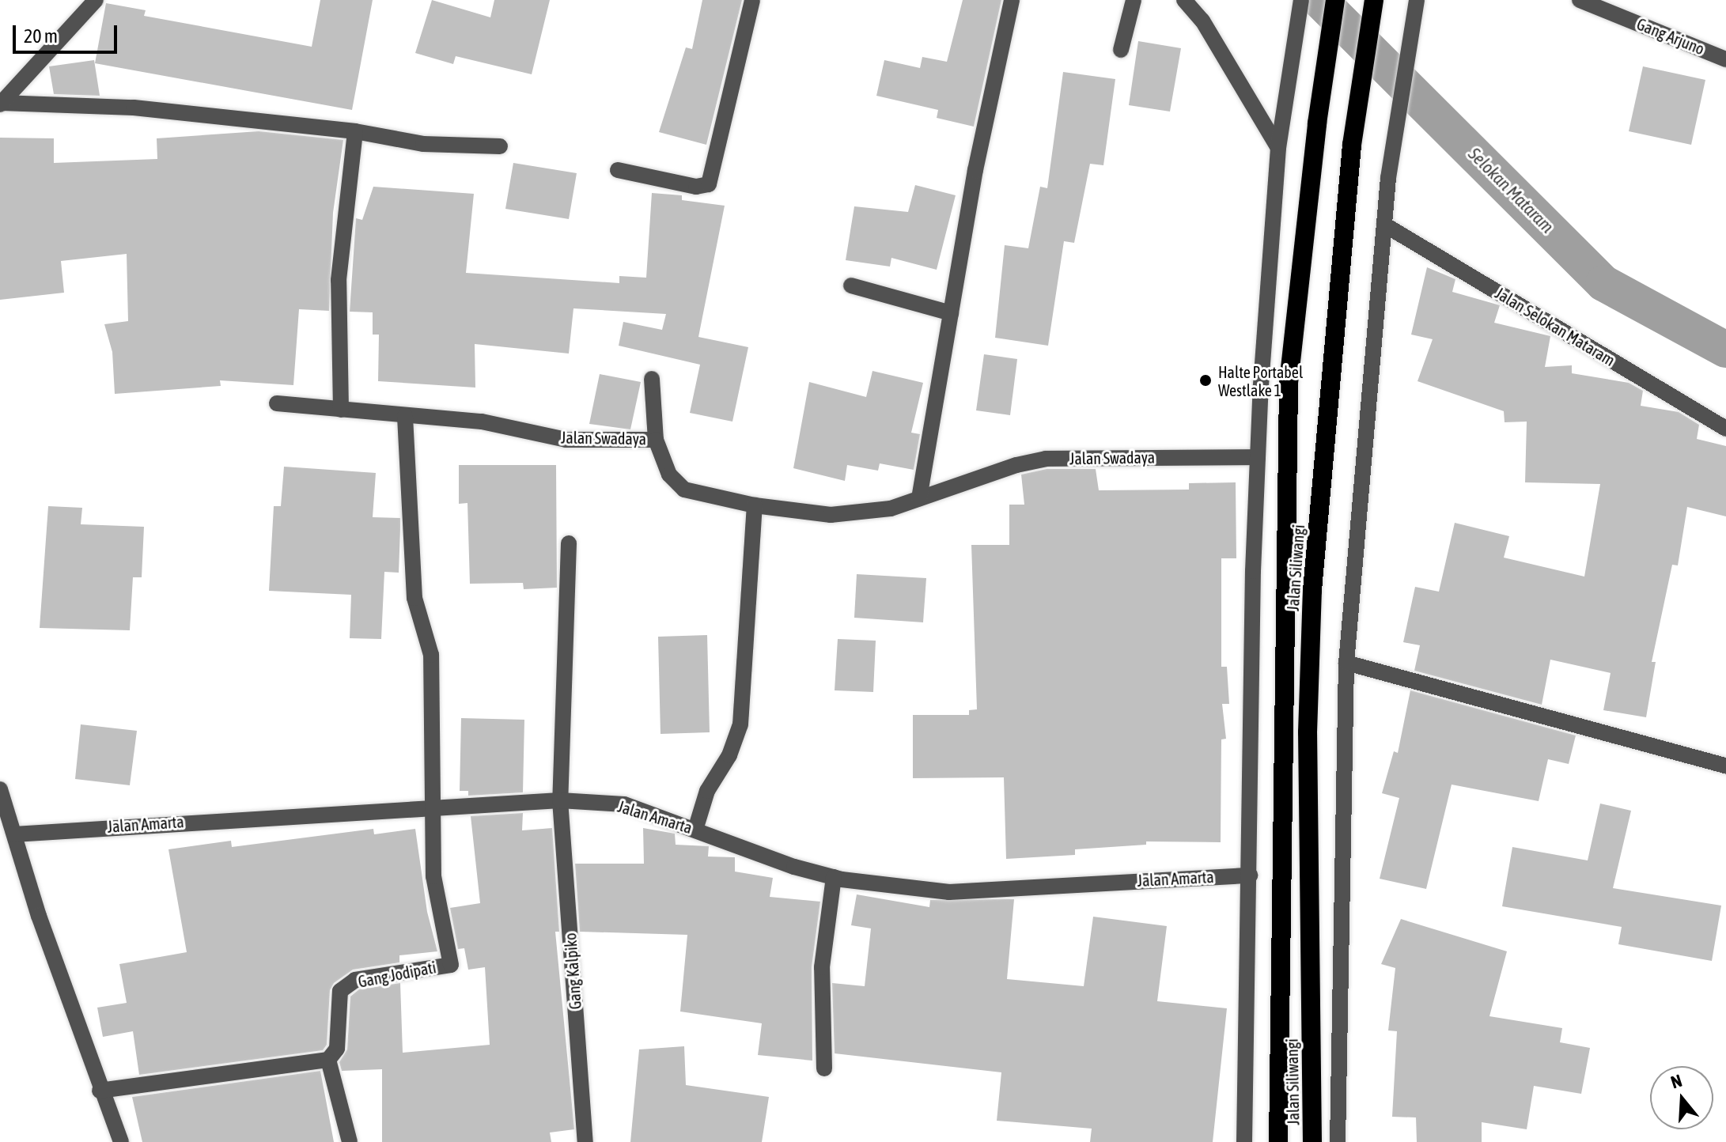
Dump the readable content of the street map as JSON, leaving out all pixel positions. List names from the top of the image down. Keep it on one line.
{"streets":{"highway":["Jalan Siliwangi"],"street":["Gang Arjuno","Jalan Selokan Mataram","Jalan Swadaya","Jalan Amarta","Gang Kalpiko","Gang Jodipati"]},"crossings":[["Jalan Amarta","Gang Kalpiko"],["Jalan Amarta","Gang Jodipati"]],"water":["Selokan Mataram"],"places":["Halte Portabel Westlake 1"],"scale_bar":"20 m","north":"top"}
